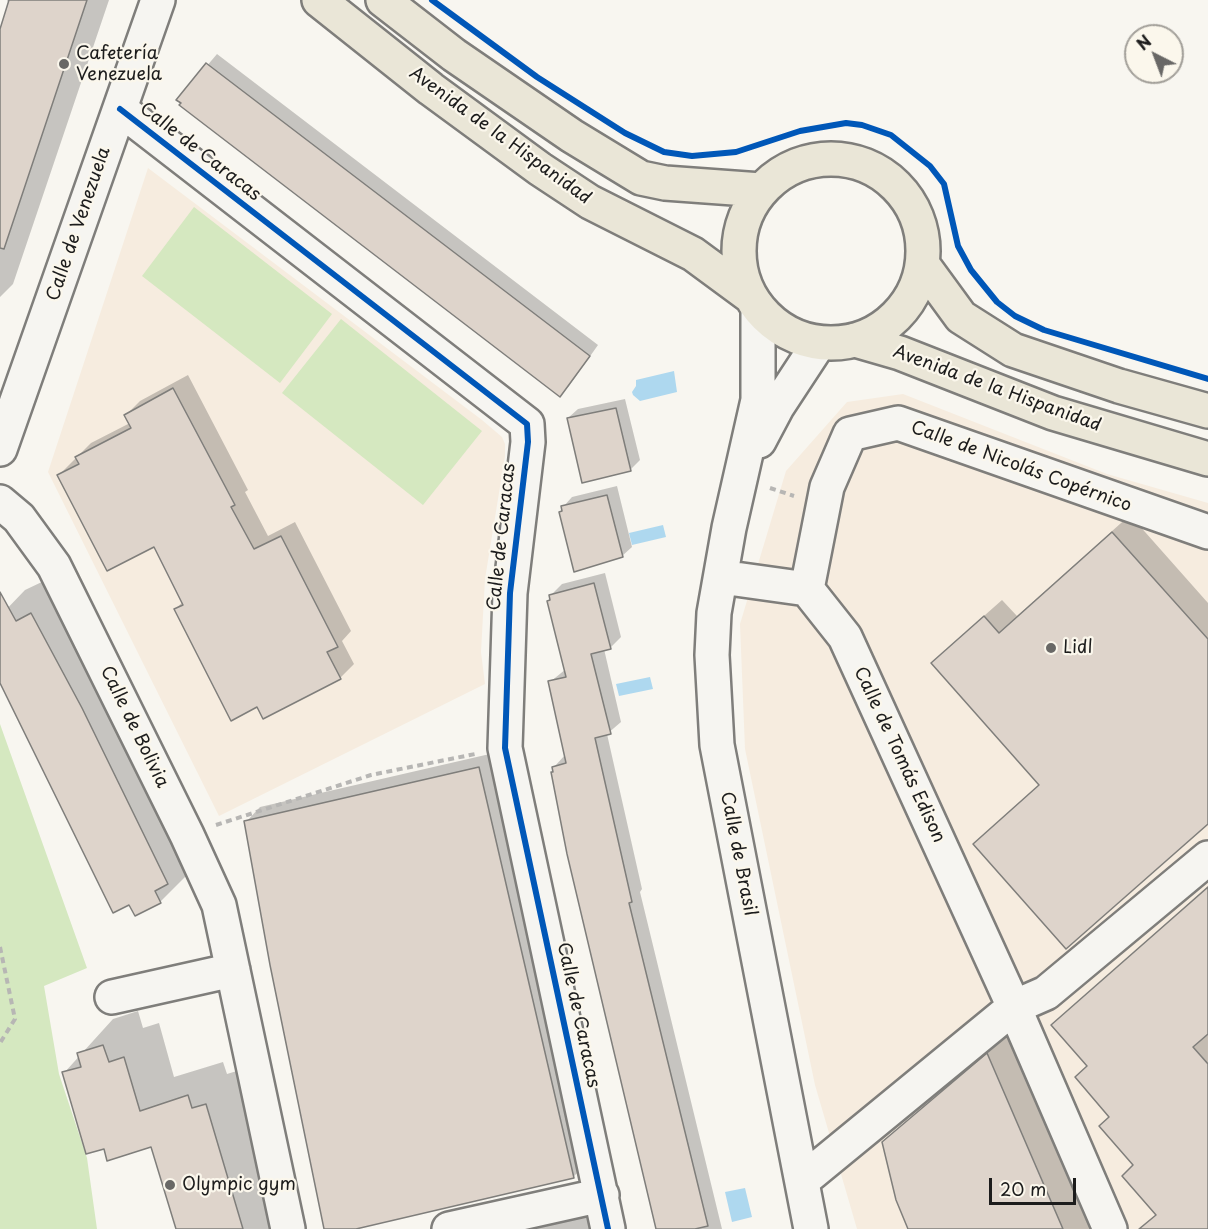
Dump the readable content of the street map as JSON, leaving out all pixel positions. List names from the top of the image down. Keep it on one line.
{"streets":{"main road":["Avenida de la Hispanidad"],"street":["Calle de Caracas","Calle de Venezuela","Calle de Nicolás Copérnico","Calle de Bolivia","Calle de Tomás Edison","Calle de Brasil"]},"crossings":[["Avenida de la Hispanidad","Calle de Brasil"],["Calle de Caracas","Calle de Venezuela"],["Calle de Nicolás Copérnico","Calle de Tomás Edison"]],"places":["Cafetería Venezuela","Lidl","Olympic gym"],"scale_bar":"20 m","north":"top left"}
